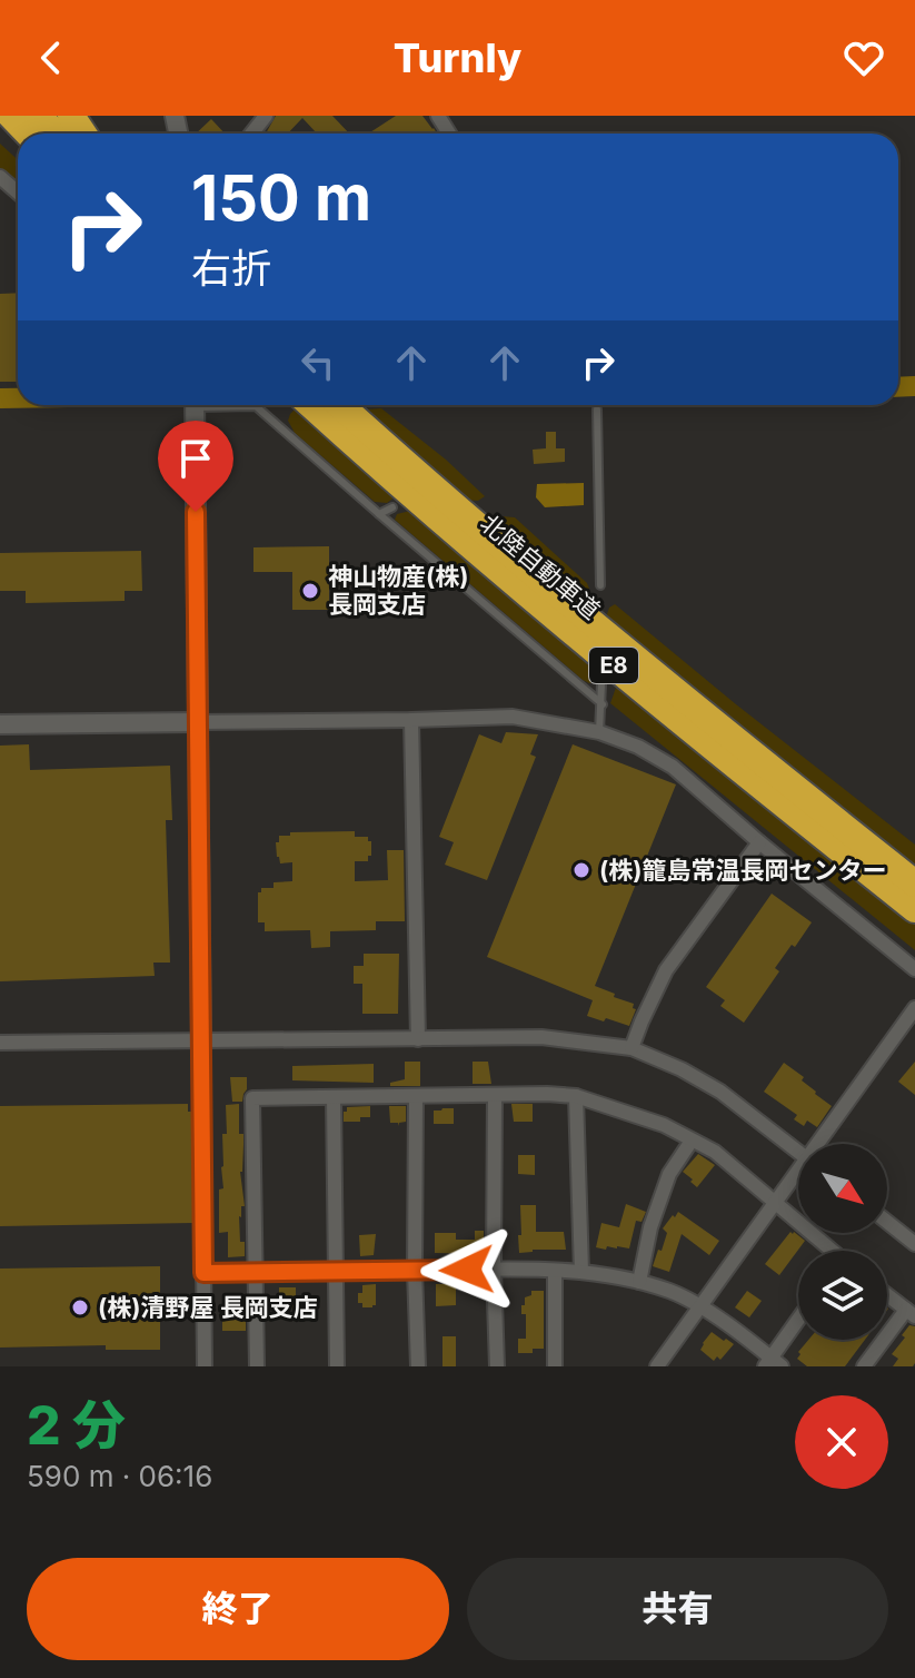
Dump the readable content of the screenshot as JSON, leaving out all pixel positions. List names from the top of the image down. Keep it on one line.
{"streets":{"highway":["北陸自動車道","E8"]},"places":["神山物産(株) 長岡支店","(株)籠島常温長岡センター","(株)清野屋 長岡支店"],"north":"bottom right","page":{"header":"Turnly","turn":["150 m","右折"],"heading":["2 分","590 m · 06:16"],"buttons":["終了","共有"]}}
